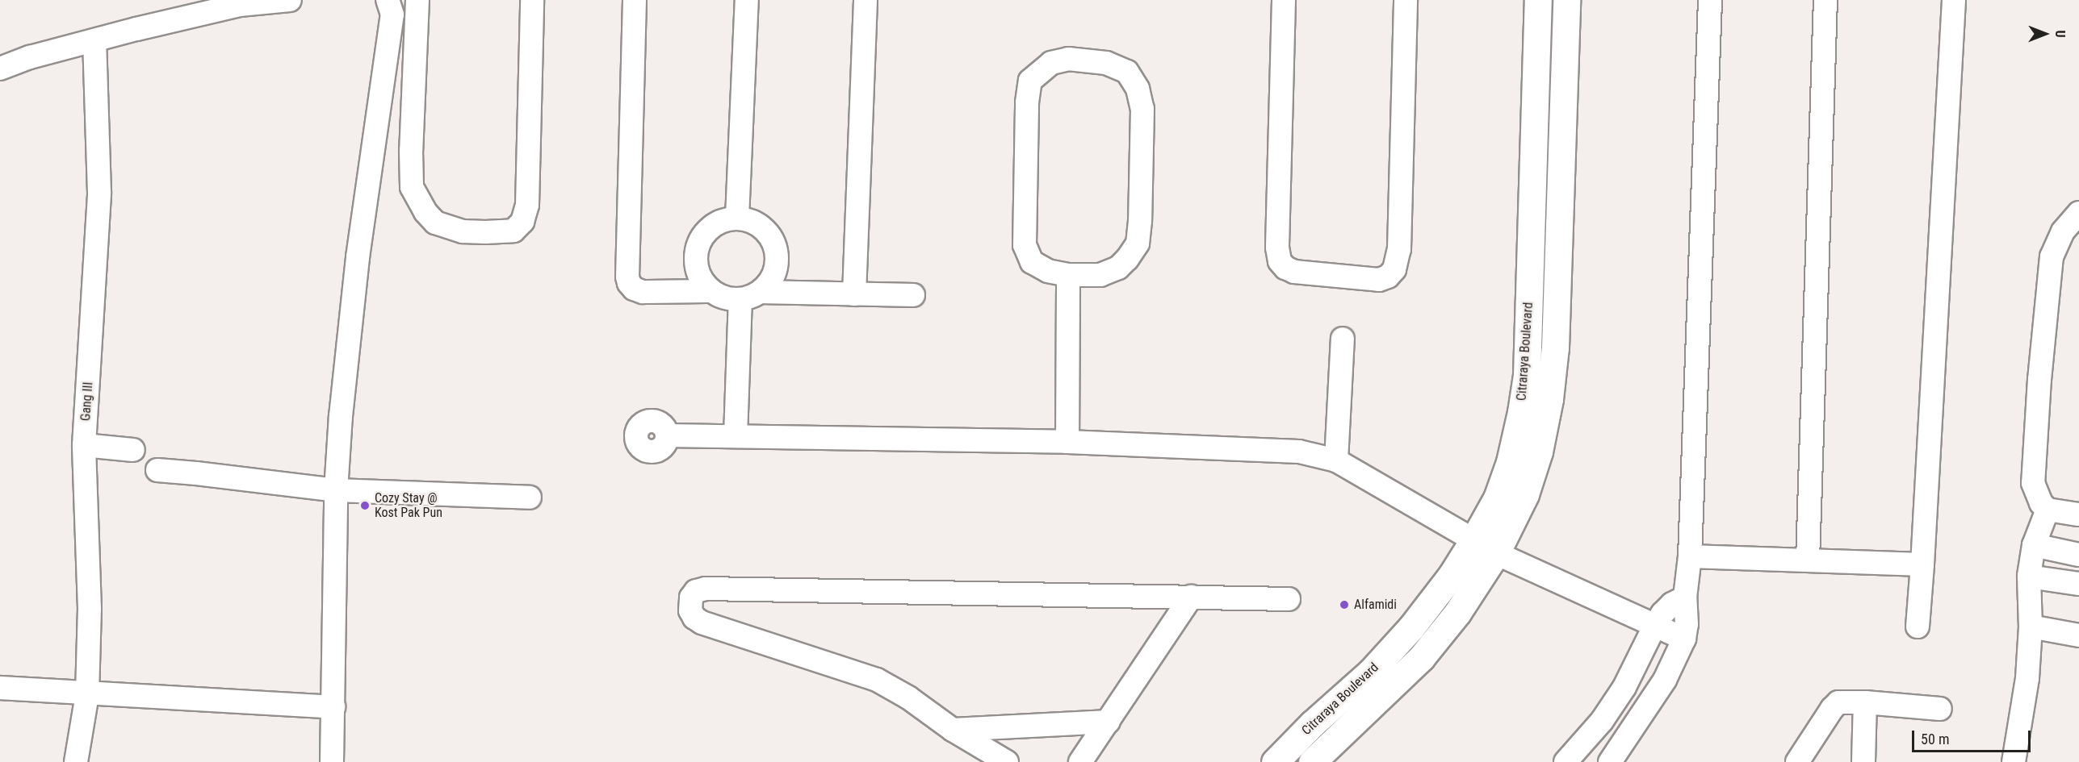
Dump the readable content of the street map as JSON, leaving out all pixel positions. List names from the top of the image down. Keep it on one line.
{"streets":{"main road":["Citraraya Boulevard"],"street":["Gang III"]},"places":["Cozy Stay @ Kost Pak Pun","Alfamidi"],"scale_bar":"50 m","north":"right"}
